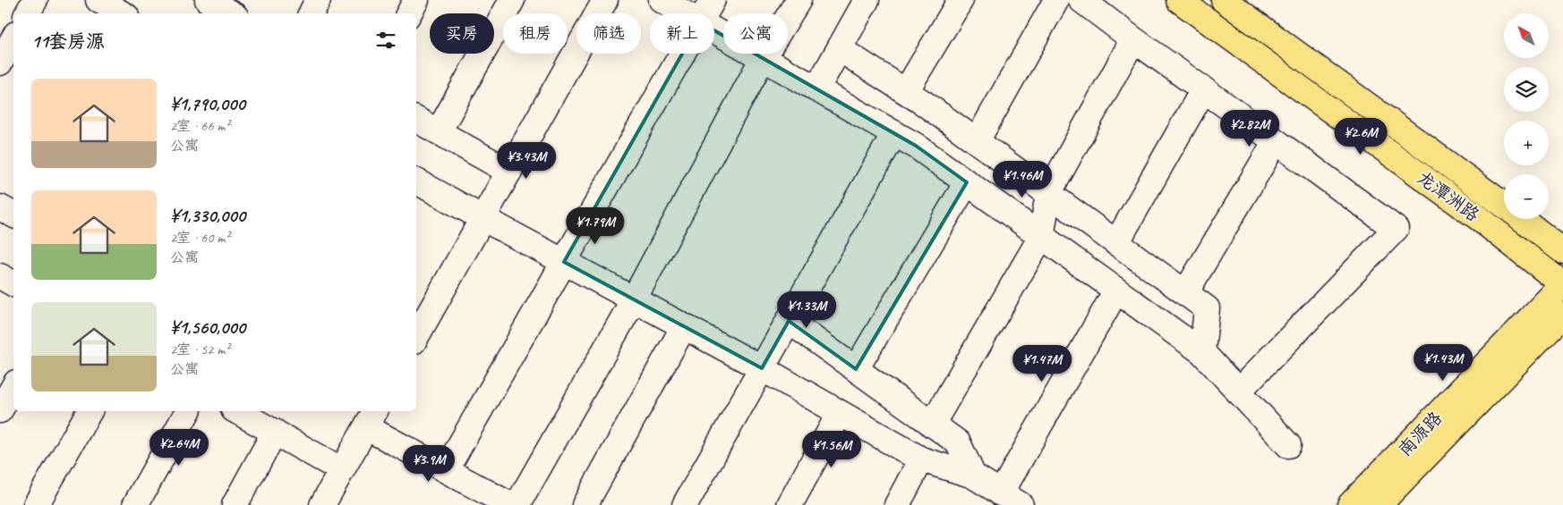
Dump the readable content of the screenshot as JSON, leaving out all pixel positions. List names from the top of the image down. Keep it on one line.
{"streets":{"main road":["龙潭洲路","南源路"]},"crossings":[["龙潭洲路","南源路"]],"north":"top left","page":{"map_buttons":["+","−"],"chip":["买房","租房","筛选","新上","公寓"],"heading":"11套房源","list":[{"name":"¥1,790,000","note":"2室 · 66 m² · 公寓"},{"name":"¥1,330,000","note":"2室 · 60 m² · 公寓"},{"name":"¥1,560,000","note":"2室 · 52 m² · 公寓"}],"price":["¥2.82M","¥2.6M","¥3.43M","¥1.46M","¥1.79M","¥1.33M","¥1.43M","¥1.47M","¥2.64M","¥1.56M","¥3.9M"]}}
